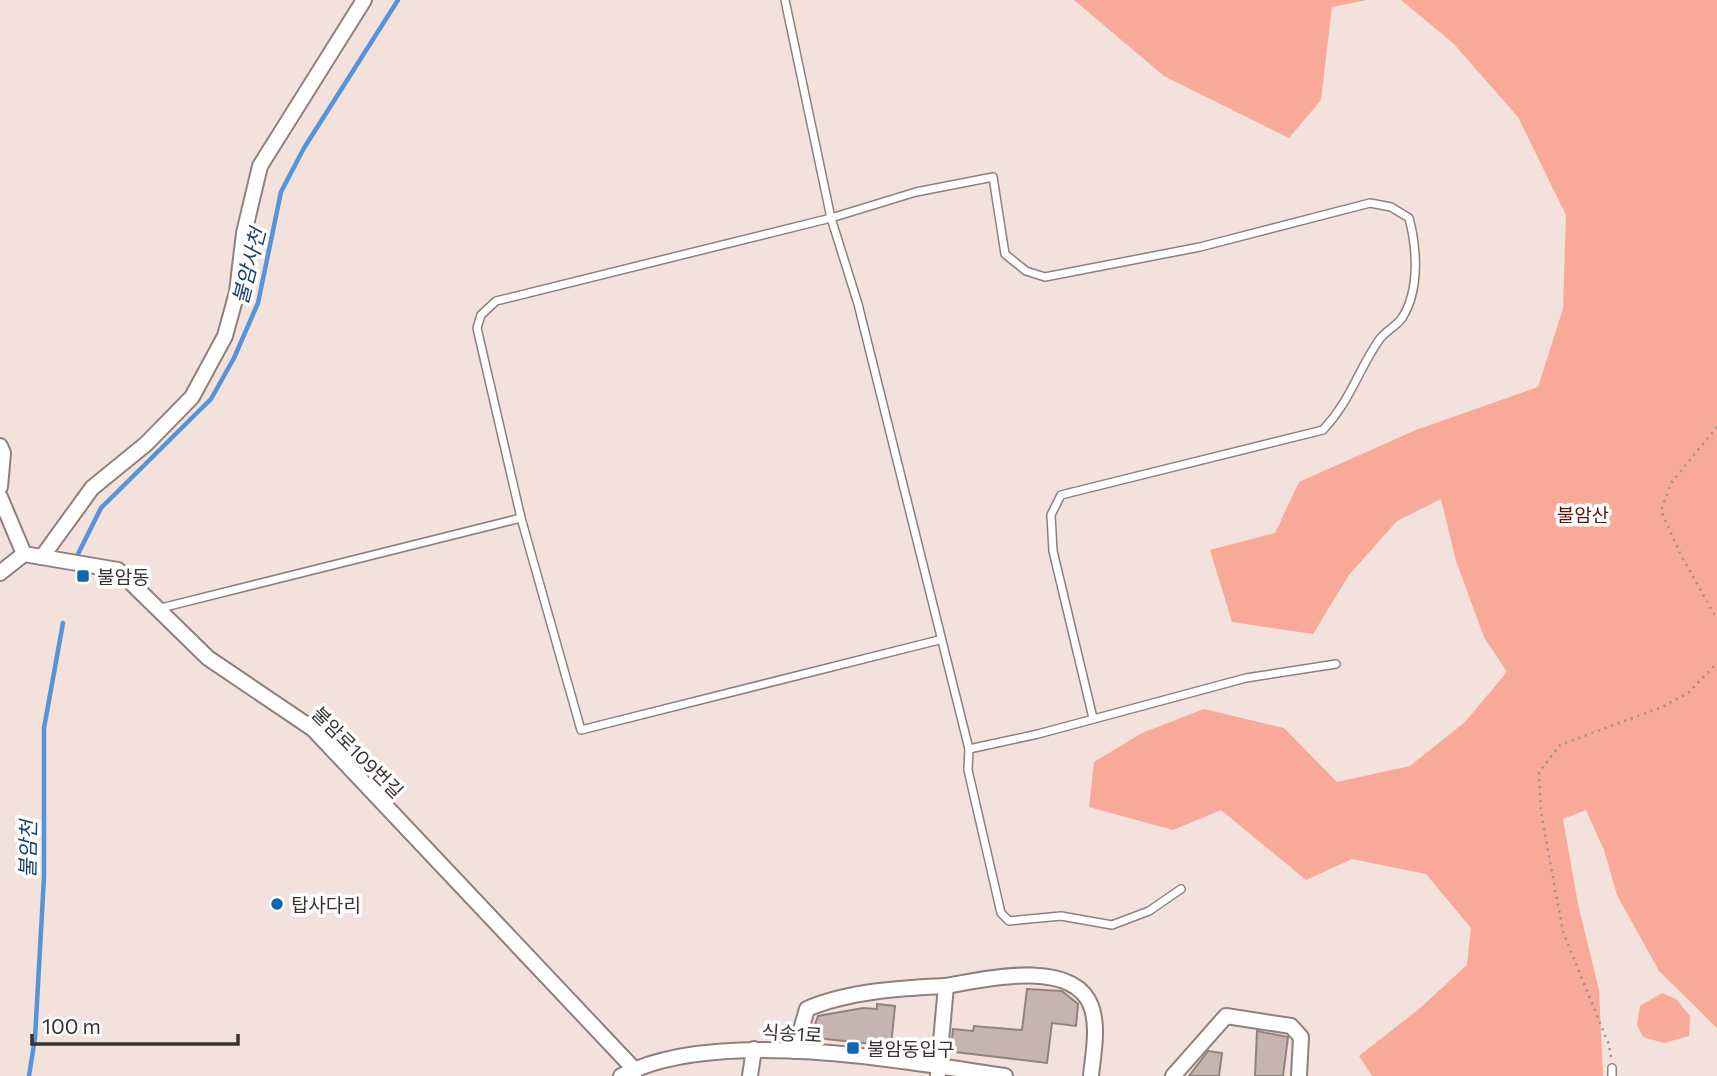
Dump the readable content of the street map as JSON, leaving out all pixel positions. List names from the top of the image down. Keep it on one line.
{"streets":{"street":["불암로109번길","식송1로"]},"crossings":[["불암로109번길","식송1로"]],"water":["불암사천","불암천"],"parks":["불암산"],"places":{"transit":["불암동","불암동입구"],"other":["탑사다리"]},"scale_bar":"100 m"}
